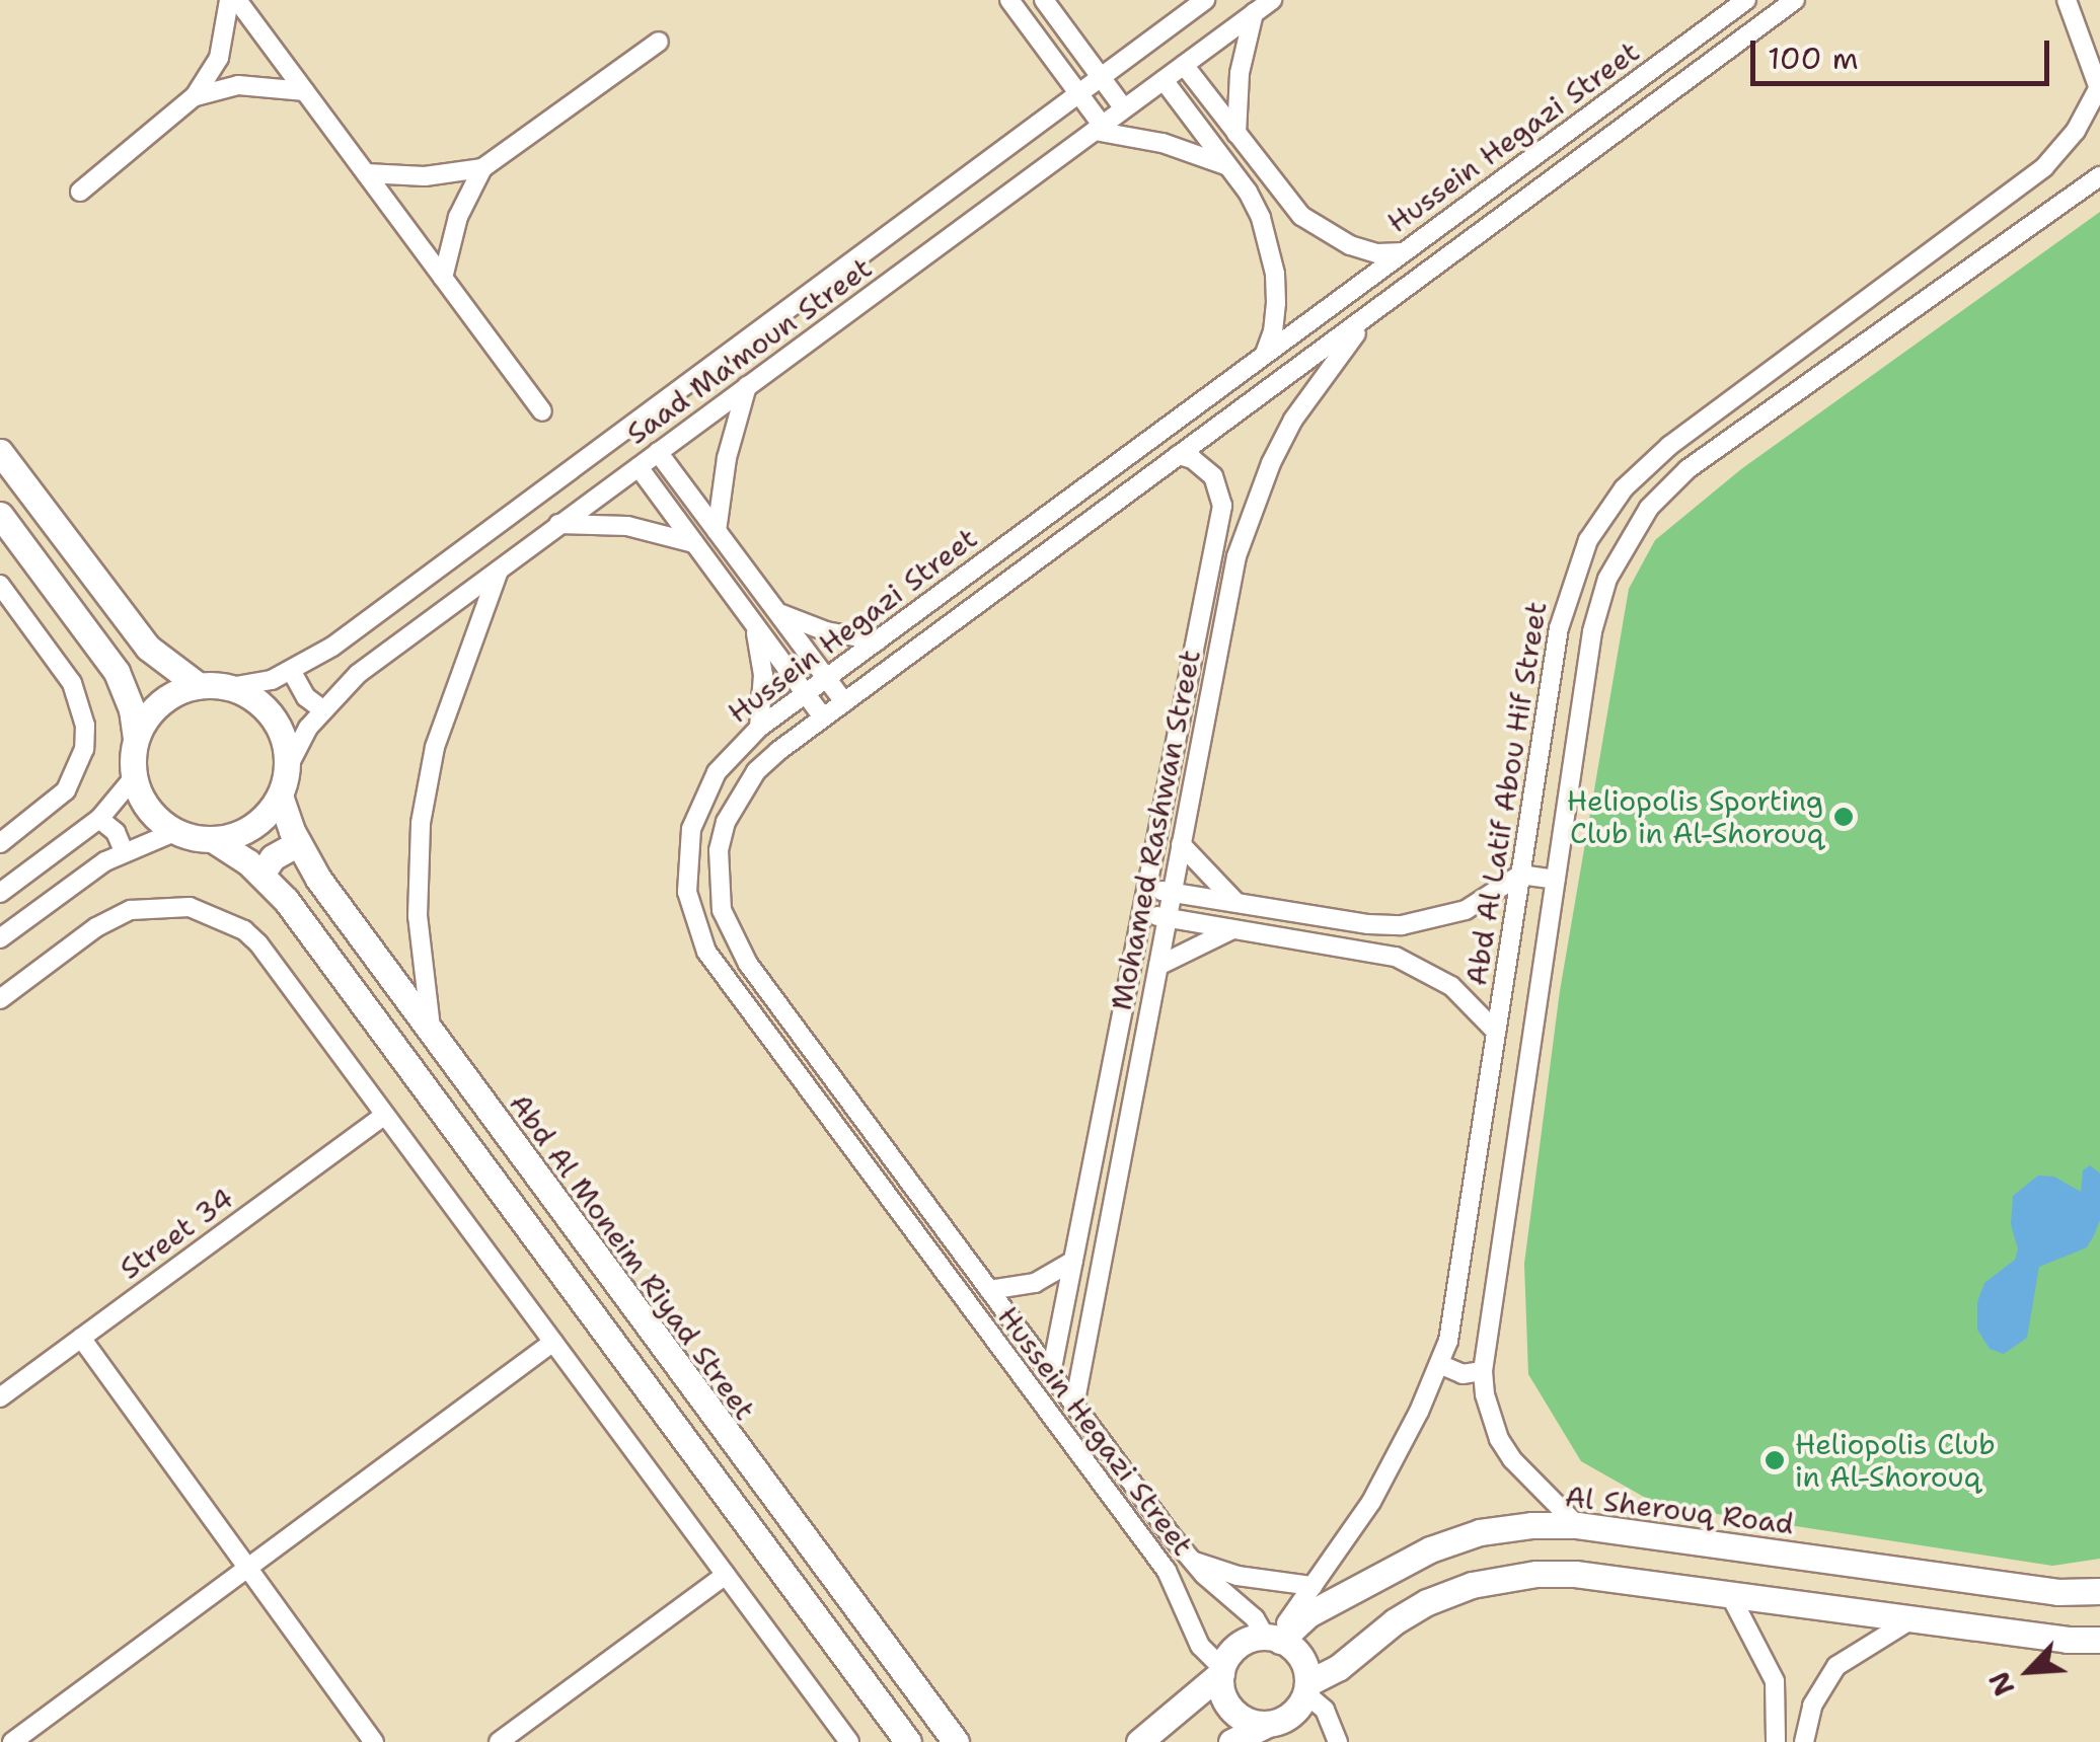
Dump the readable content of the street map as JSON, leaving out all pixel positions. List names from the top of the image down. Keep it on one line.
{"streets":{"street":["Hussein Hegazi Street","Saad Ma'moun Street","Abd Al Latif Abou Hif Street","Mohamed Rashwan Street","Street 34","Abd Al Moneim Riyad Street","Al Sherouq Road"]},"crossings":[["Hussein Hegazi Street","Abd Al Latif Abou Hif Street"],["Hussein Hegazi Street","Mohamed Rashwan Street"],["Hussein Hegazi Street","Al Sherouq Road"],["Saad Ma'moun Street","Abd Al Moneim Riyad Street"],["Abd Al Latif Abou Hif Street","Al Sherouq Road"]],"places":["Heliopolis Sporting Club in Al-Shorouq","Heliopolis Club in Al-Shorouq"],"scale_bar":"100 m","north":"bottom left"}
